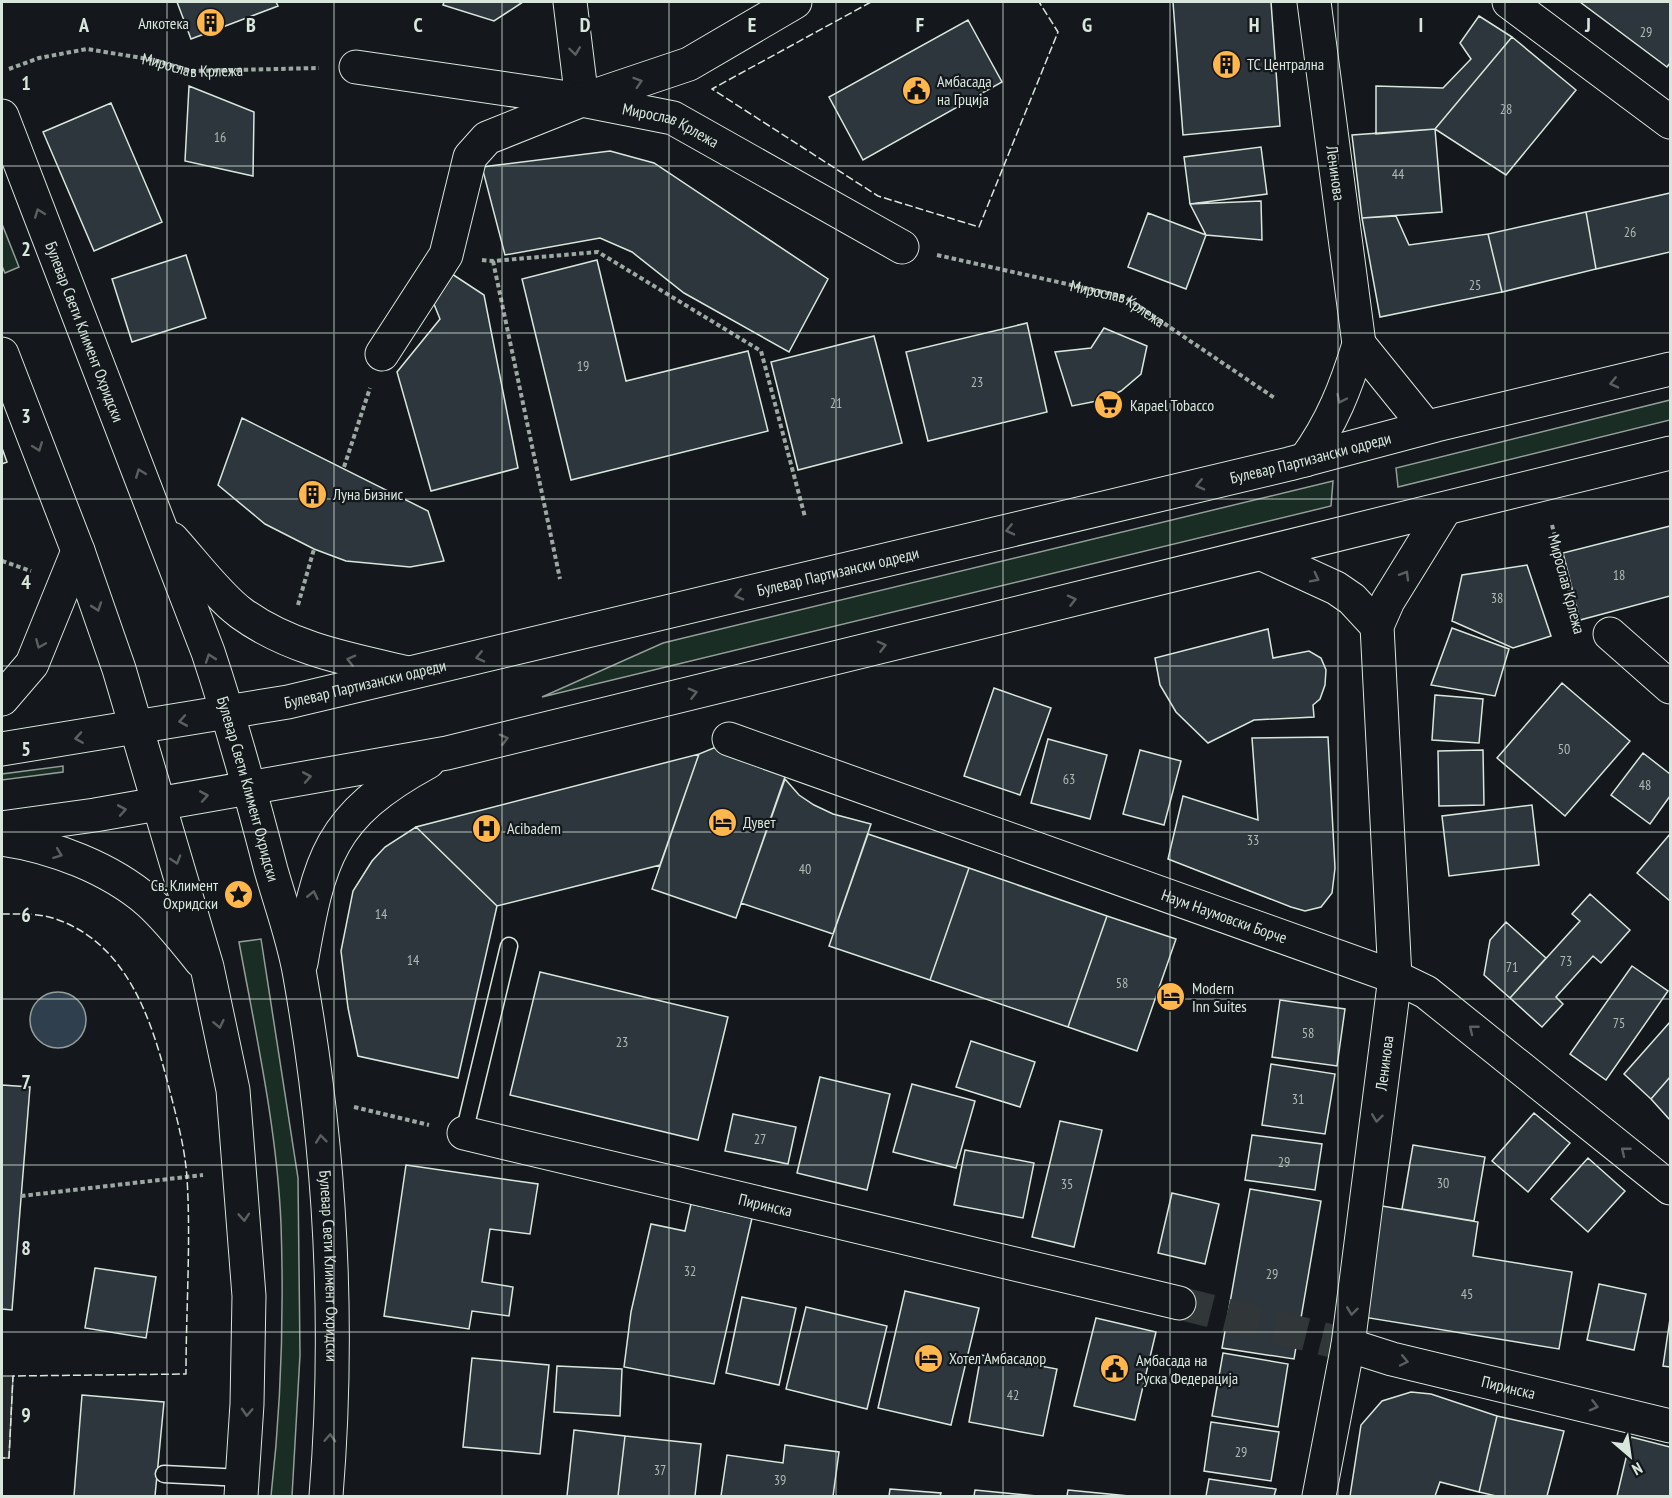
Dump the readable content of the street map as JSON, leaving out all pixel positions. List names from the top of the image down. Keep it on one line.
{"streets":{"street":["Мирослав Крлежа","Ленинова","Булевар Свети Климент Охридски","Булевар Партизански одреди","Наум Наумовски Борче","Пиринска"]},"crossings":[["Ленинова","Булевар Партизански одреди"],["Ленинова","Наум Наумовски Борче"],["Ленинова","Пиринска"],["Булевар Свети Климент Охридски","Булевар Партизански одреди"]],"places":{"building":["Алкотека","ТС Централна","Луна Бизнис"],"public building":["Амбасада на Грција","Aмбасада на Руска Федерациjа"],"supermarket":["Kapael Tobacco"],"hotel":["Дувет","Modern Inn Suites","Хотел Амбасадор"],"hospital":["Acibadem"],"place":["Св. Климент Охридски"]},"house_numbers":["29","28","16","44","26","25","19","23","21","18","38","50","63","48","33","40","14","14","73","71","58","75","58","23","31","27","29","30","35","32","29","45","42","29","37","39"],"north":"bottom right","grid":{"columns":["A","B","C","D","E","F","G","H","I","J"],"rows":["1","2","3","4","5","6","7","8","9"]}}
